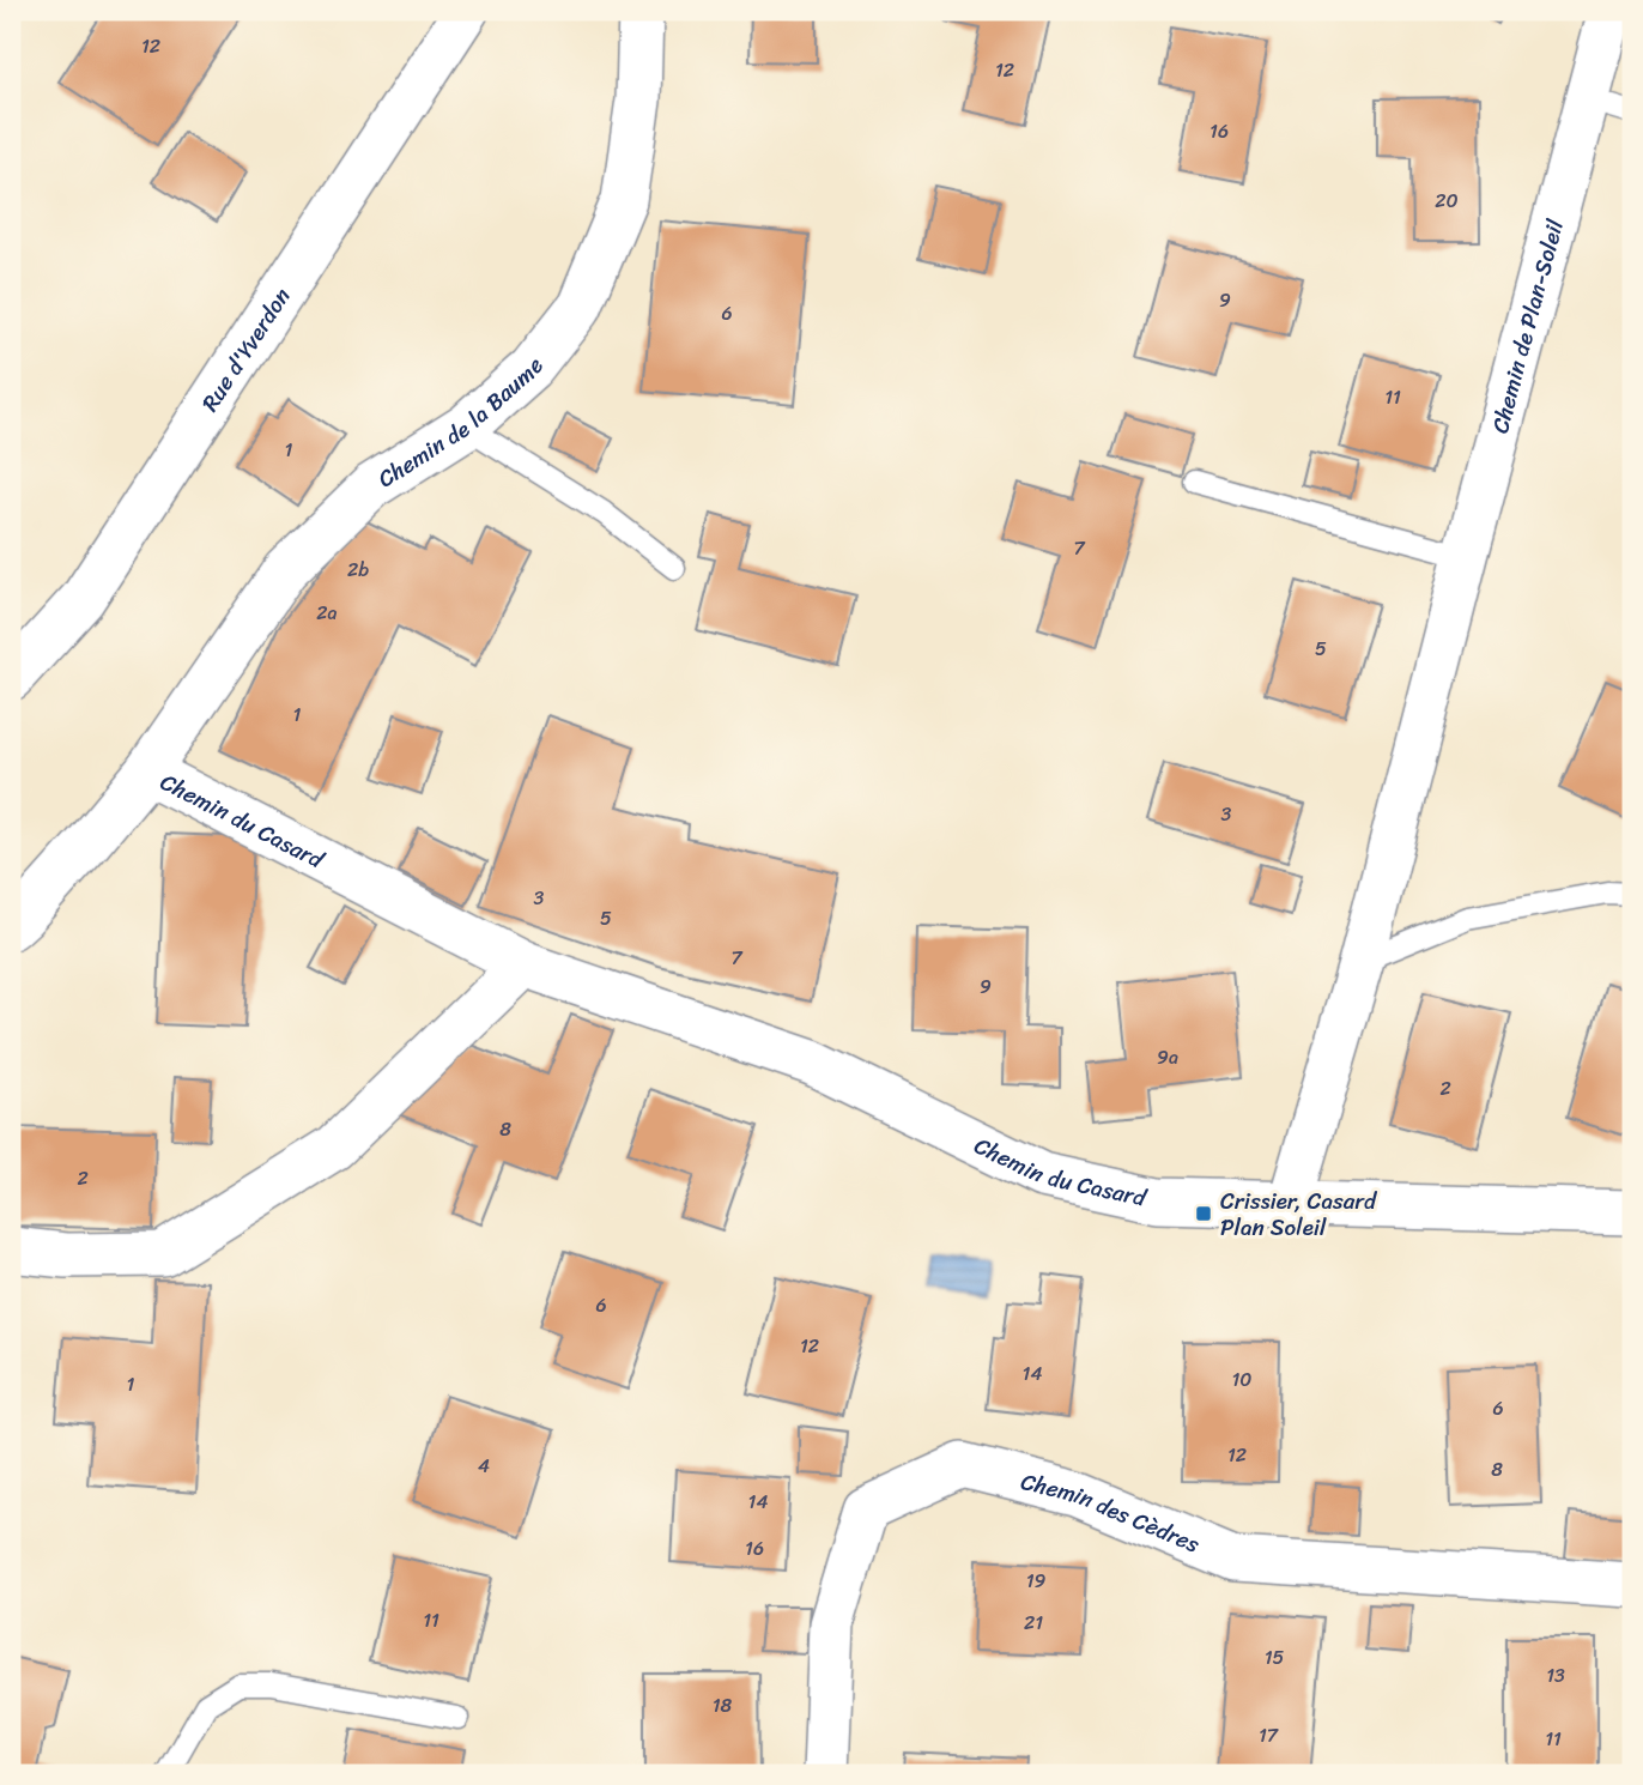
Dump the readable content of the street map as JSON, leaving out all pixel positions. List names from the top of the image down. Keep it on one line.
{"streets":{"street":["Chemin de Plan-Soleil","Rue d'Yverdon","Chemin de la Baume","Chemin du Casard","Chemin des Cèdres"]},"crossings":[["Chemin de Plan-Soleil","Chemin du Casard"],["Chemin de la Baume","Chemin du Casard"]],"places":{"transit":["Crissier, Casard Plan Soleil"]},"house_numbers":["12","12","16","20","9","6","11","1","7","2b","2a","5","1","3","3","5","7","9","9a","2","8","2","6","12","14","10","1","6","12","4","8","14","16","19","11","21","15","13","18","17","11"]}
